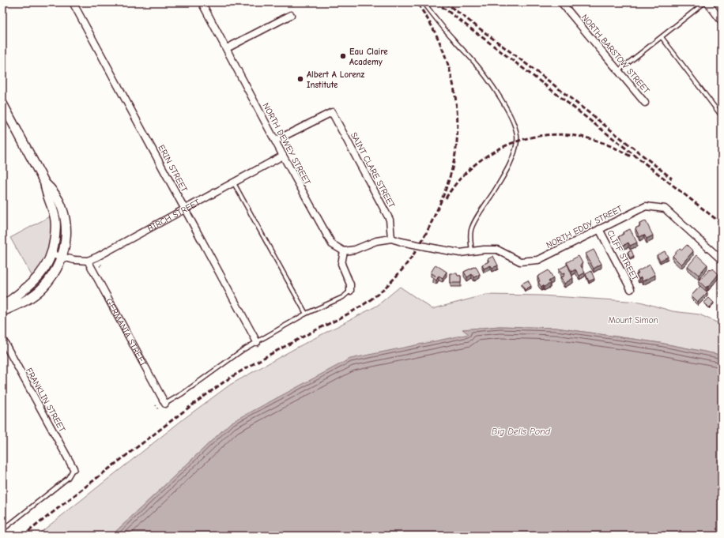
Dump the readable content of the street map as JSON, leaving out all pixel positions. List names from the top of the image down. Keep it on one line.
{"streets":{"street":["NORTH BARSTOW STREET","NORTH DEWEY STREET","ERIN STREET","SAINT CLARE STREET","BIRCH STREET","NORTH EDDY STREET","CLIFF STREET","GERMANIA STREET","FRANKLIN STREET"]},"crossings":[["NORTH DEWEY STREET","SAINT CLARE STREET"],["NORTH DEWEY STREET","BIRCH STREET"],["ERIN STREET","BIRCH STREET"],["SAINT CLARE STREET","NORTH EDDY STREET"],["BIRCH STREET","GERMANIA STREET"],["NORTH EDDY STREET","CLIFF STREET"]],"water":["Big Dells Pond"],"parks":["Mount Simon"],"places":["Eau Claire Academy","Albert A Lorenz Institute"]}
